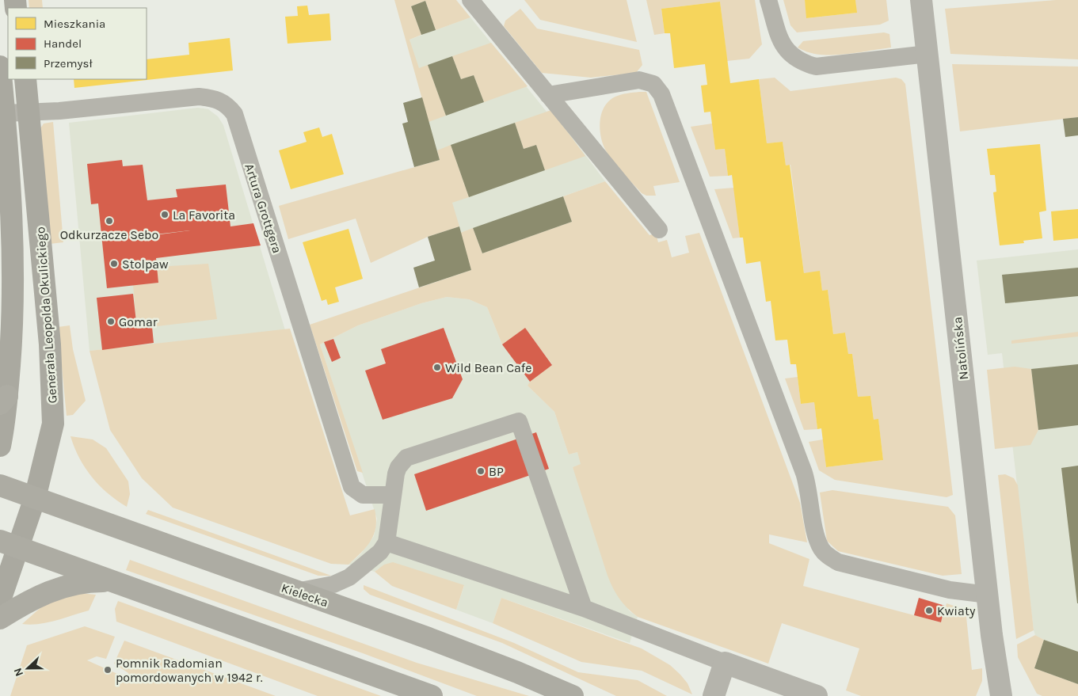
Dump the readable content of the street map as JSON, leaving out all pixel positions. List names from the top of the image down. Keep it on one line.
{"streets":{"main road":["Generała Leopolda Okulickiego","Kielecka"],"street":["Natolińska"],"lane":["Artura Grottgera"]},"crossings":[["Artura Grottgera","Generała Leopolda Okulickiego"],["Generała Leopolda Okulickiego","Kielecka"]],"places":["La Favorita","Odkurzacze Sebo","Stolpaw","Gomar","Wild Bean Cafe","BP","Kwiaty","Pomnik Radomian pomordowanych w 1942 r."],"legend":["Mieszkania","Handel","Przemysł"],"north":"left"}
